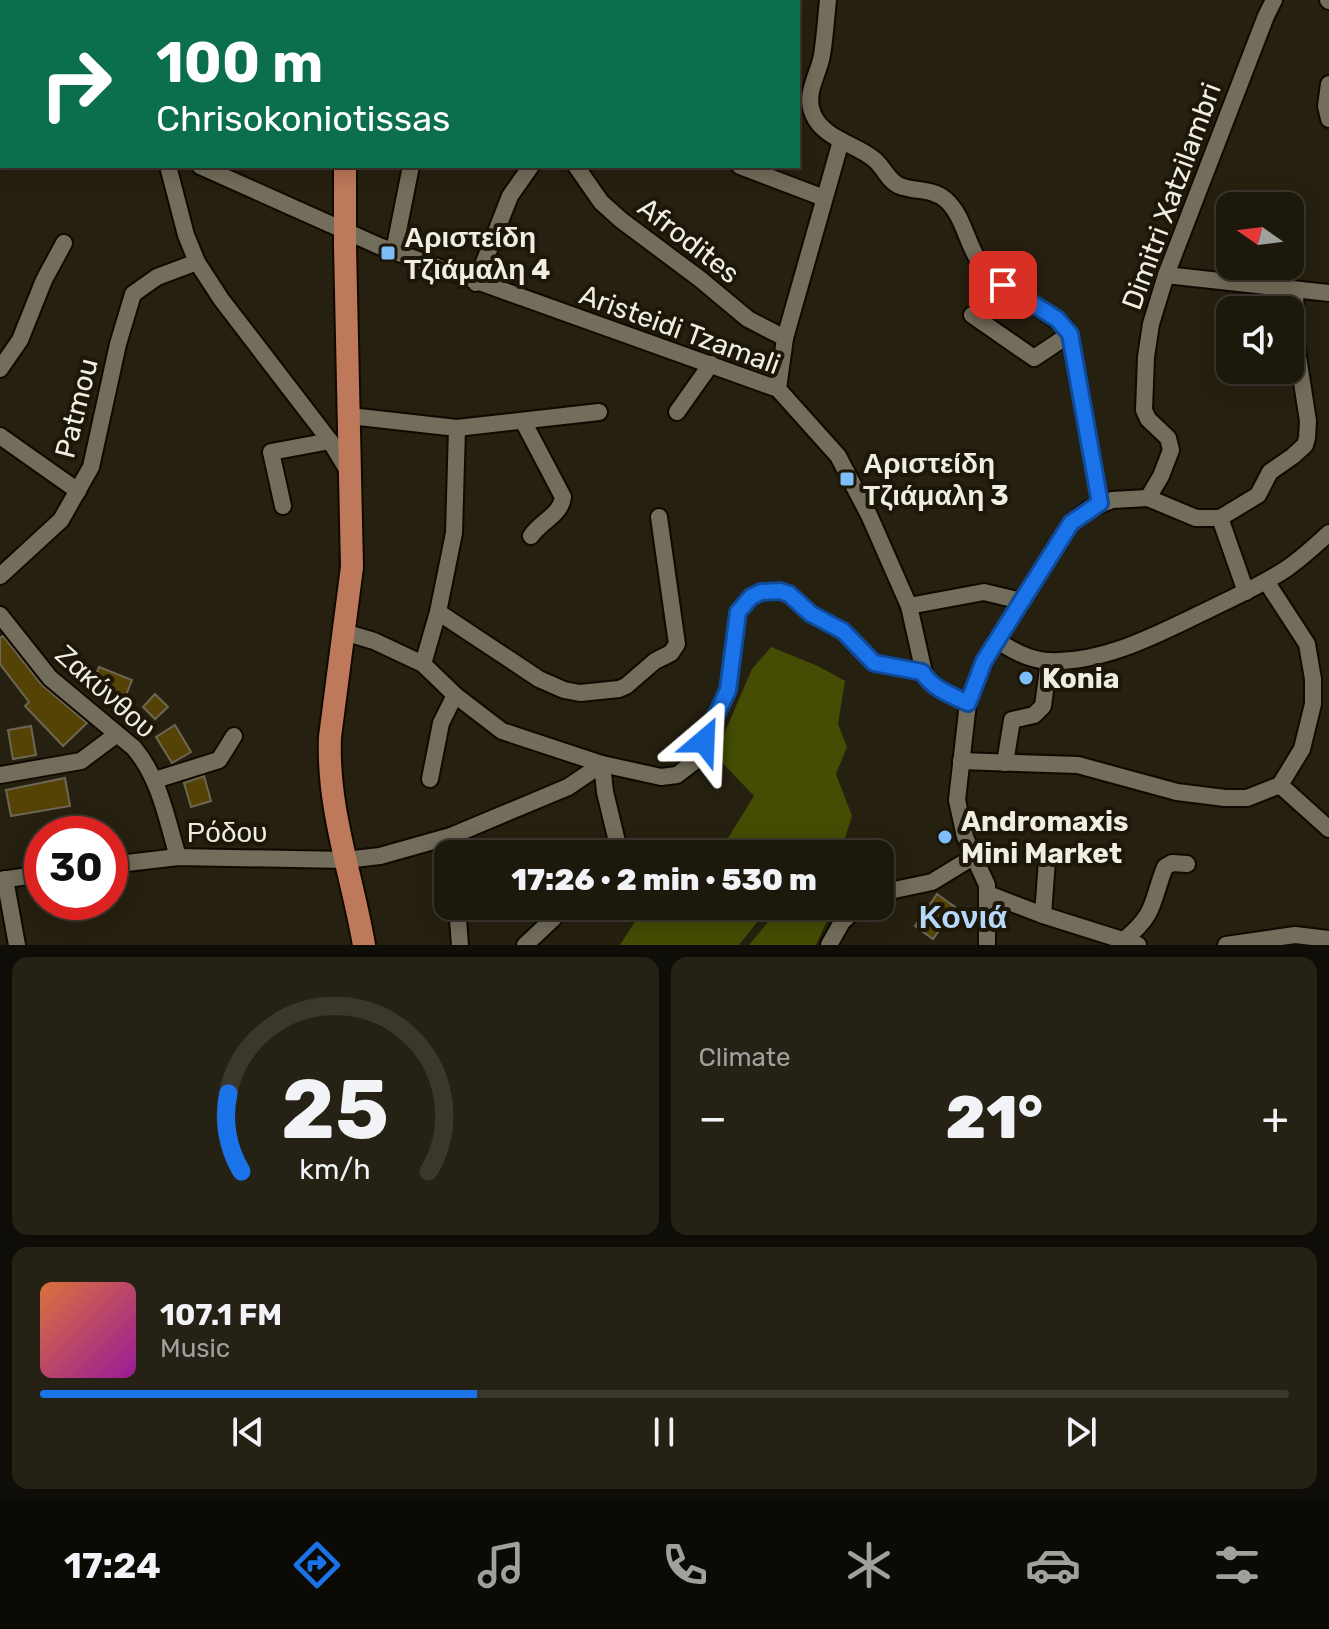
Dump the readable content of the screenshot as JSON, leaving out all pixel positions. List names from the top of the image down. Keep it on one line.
{"streets":{"street":["Dimitri Xatzilambri","Afrodites","Aristeidi Tzamali","Patmou","Ζακύνθου","Ρόδου"]},"crossings":[["Ζακύνθου","Ρόδου"]],"districts":["Κονιά"],"places":{"transit":["Αριστείδη Τζιάμαλη 4","Αριστείδη Τζιάμαλη 3"],"other":["Konia","Andromaxis Mini Market"]},"north":"left","page":{"turn":["100 m","Chrisokoniotissas"],"limit":"30","trip":"17:26 · 2 min · 530 m","tile":"Climate","heat":["−","21°","+"],"song":["107.1 FM","Music"],"tabs":"17:24","gauge":["25","km/h"]}}
